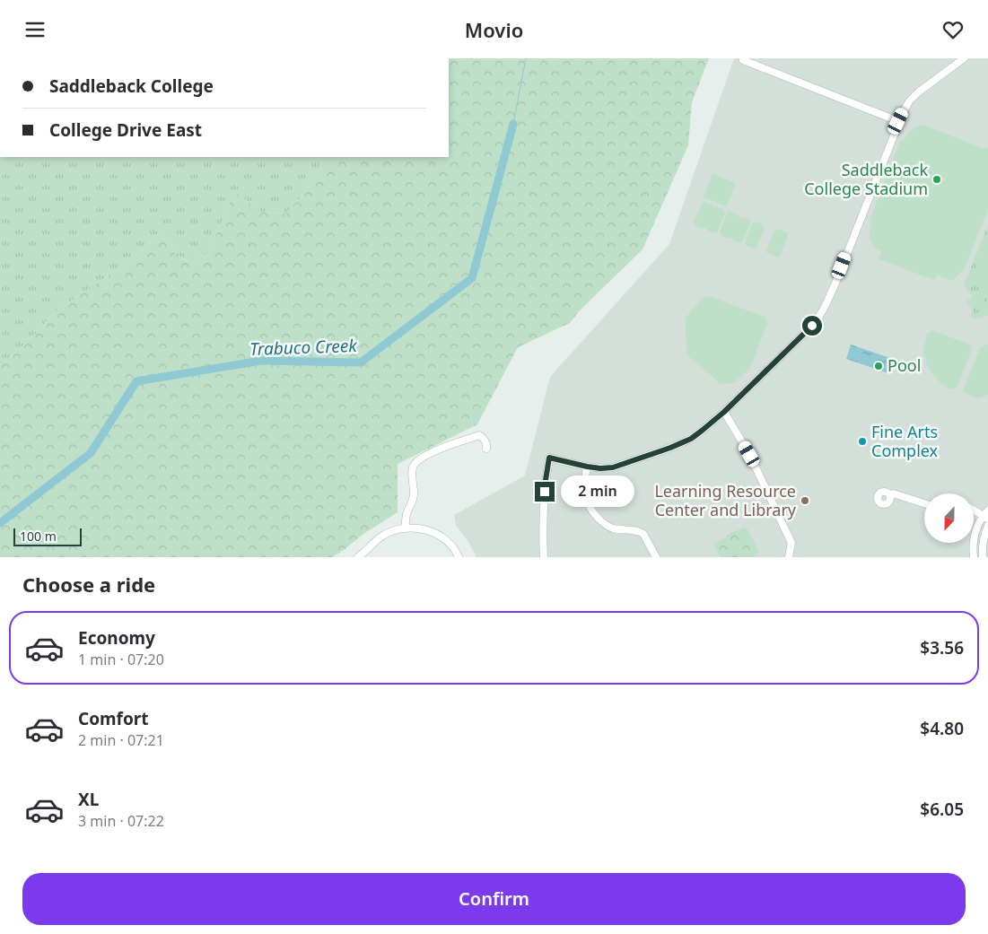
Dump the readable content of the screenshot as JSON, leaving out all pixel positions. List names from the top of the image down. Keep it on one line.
{"water":["Trabuco Creek"],"places":["Saddleback College Stadium","Pool","Fine Arts Complex","Learning Resource Center and Library"],"scale_bar":"100 m","north":"bottom","page":{"header":"Movio","banner":["Saddleback College","College Drive East"],"bubble":"2 min","scale":"100 m","heading":"Choose a ride","list":[{"name":"Economy","note":"1 min · 07:20","value":"$3.56"},{"name":"Comfort","note":"2 min · 07:21","value":"$4.80"},{"name":"XL","note":"3 min · 07:22","value":"$6.05"}],"buttons":"Confirm"}}
